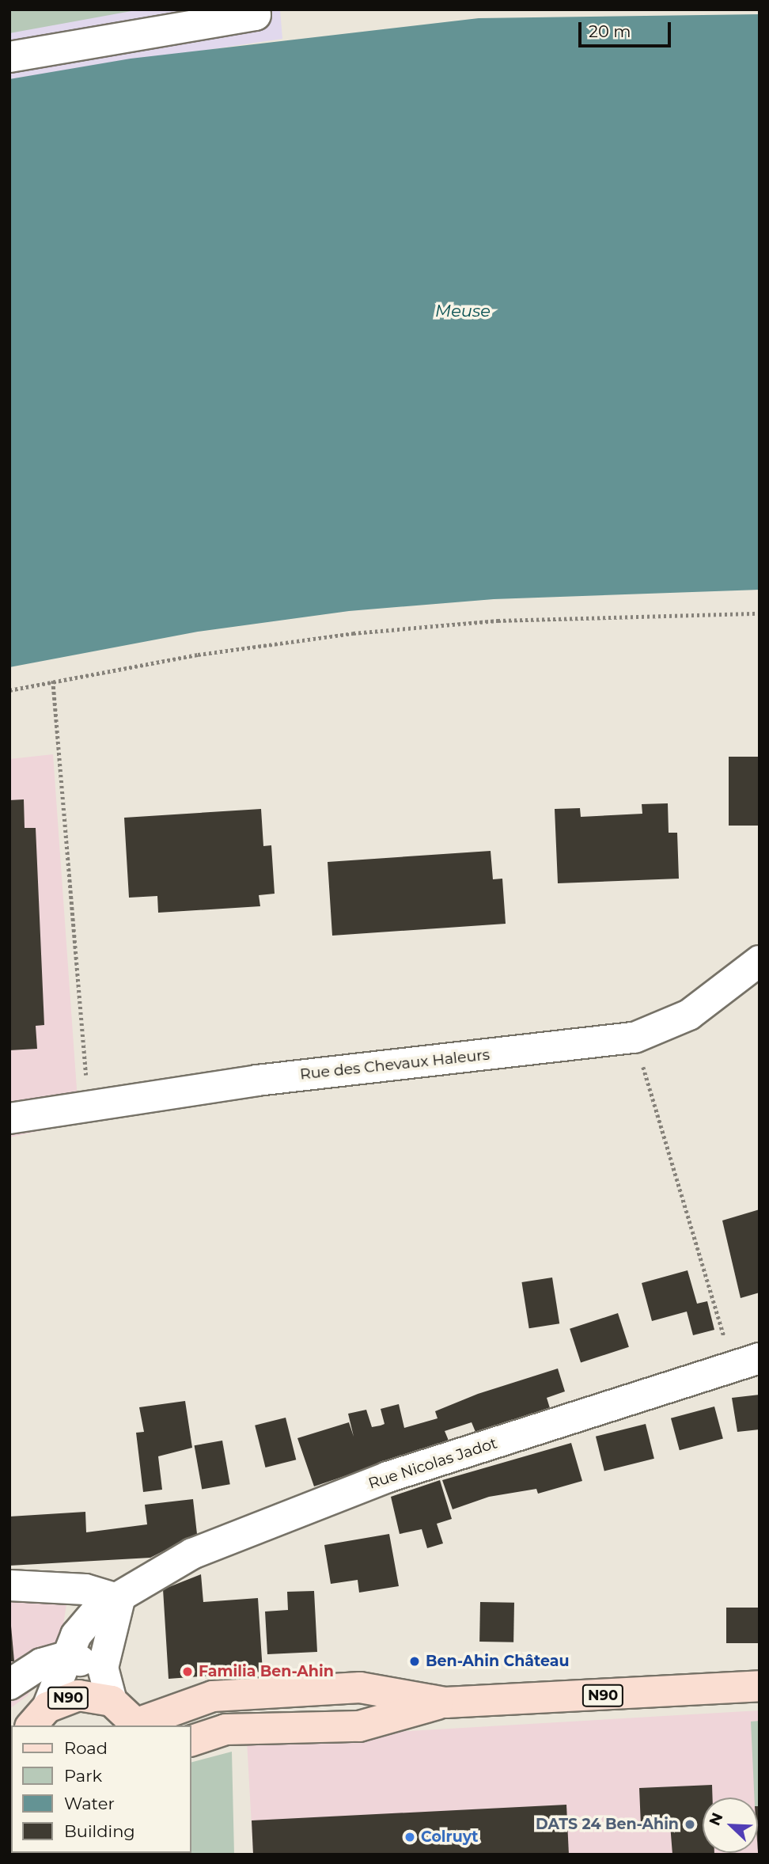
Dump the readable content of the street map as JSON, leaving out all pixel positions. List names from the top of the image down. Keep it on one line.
{"streets":{"main road":["N90"],"street":["Rue des Chevaux Haleurs","Rue Nicolas Jadot"]},"crossings":[["Rue Nicolas Jadot","N90"]],"water":["Meuse"],"places":["Ben-Ahin Château","Familia Ben-Ahin","DATS 24 Ben-Ahin","Colruyt"],"legend":["Road","Park","Water","Building"],"scale_bar":"20 m","north":"top left"}
